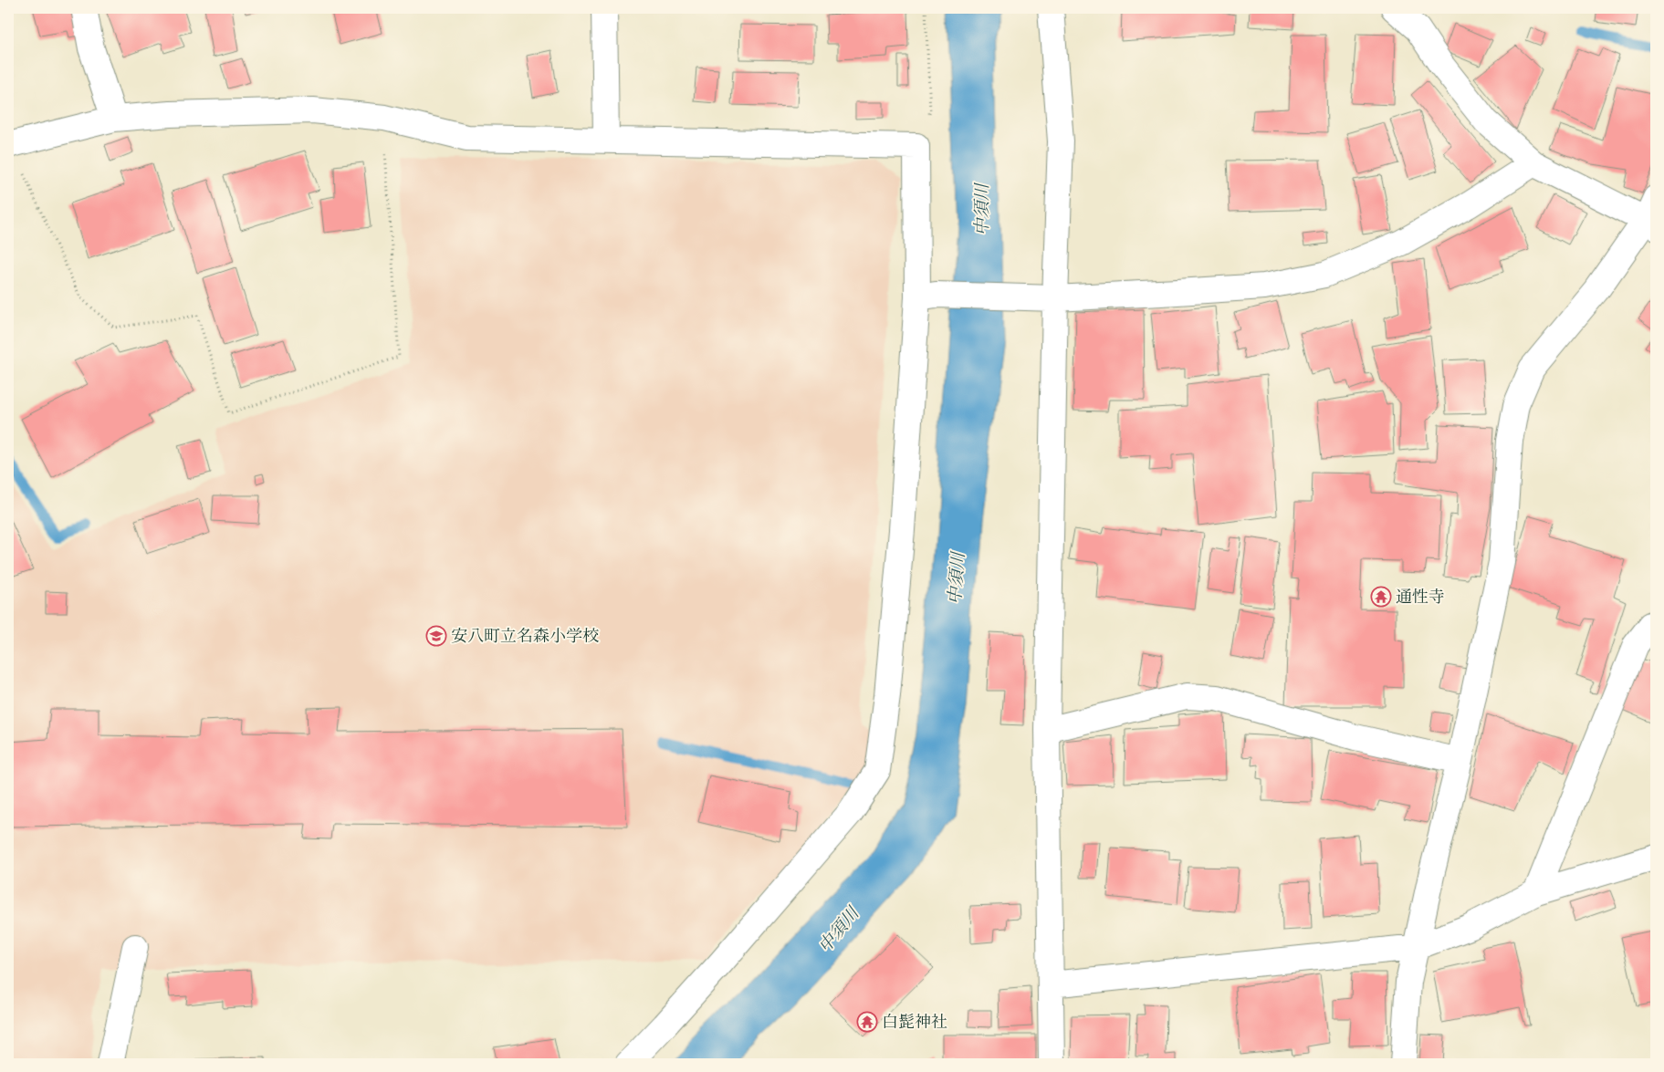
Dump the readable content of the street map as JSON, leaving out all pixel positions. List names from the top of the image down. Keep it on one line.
{"water":["中須川"],"places":{"temple":["通性寺","白髭神社"],"school or university":["安八町立名森小学校"]}}
